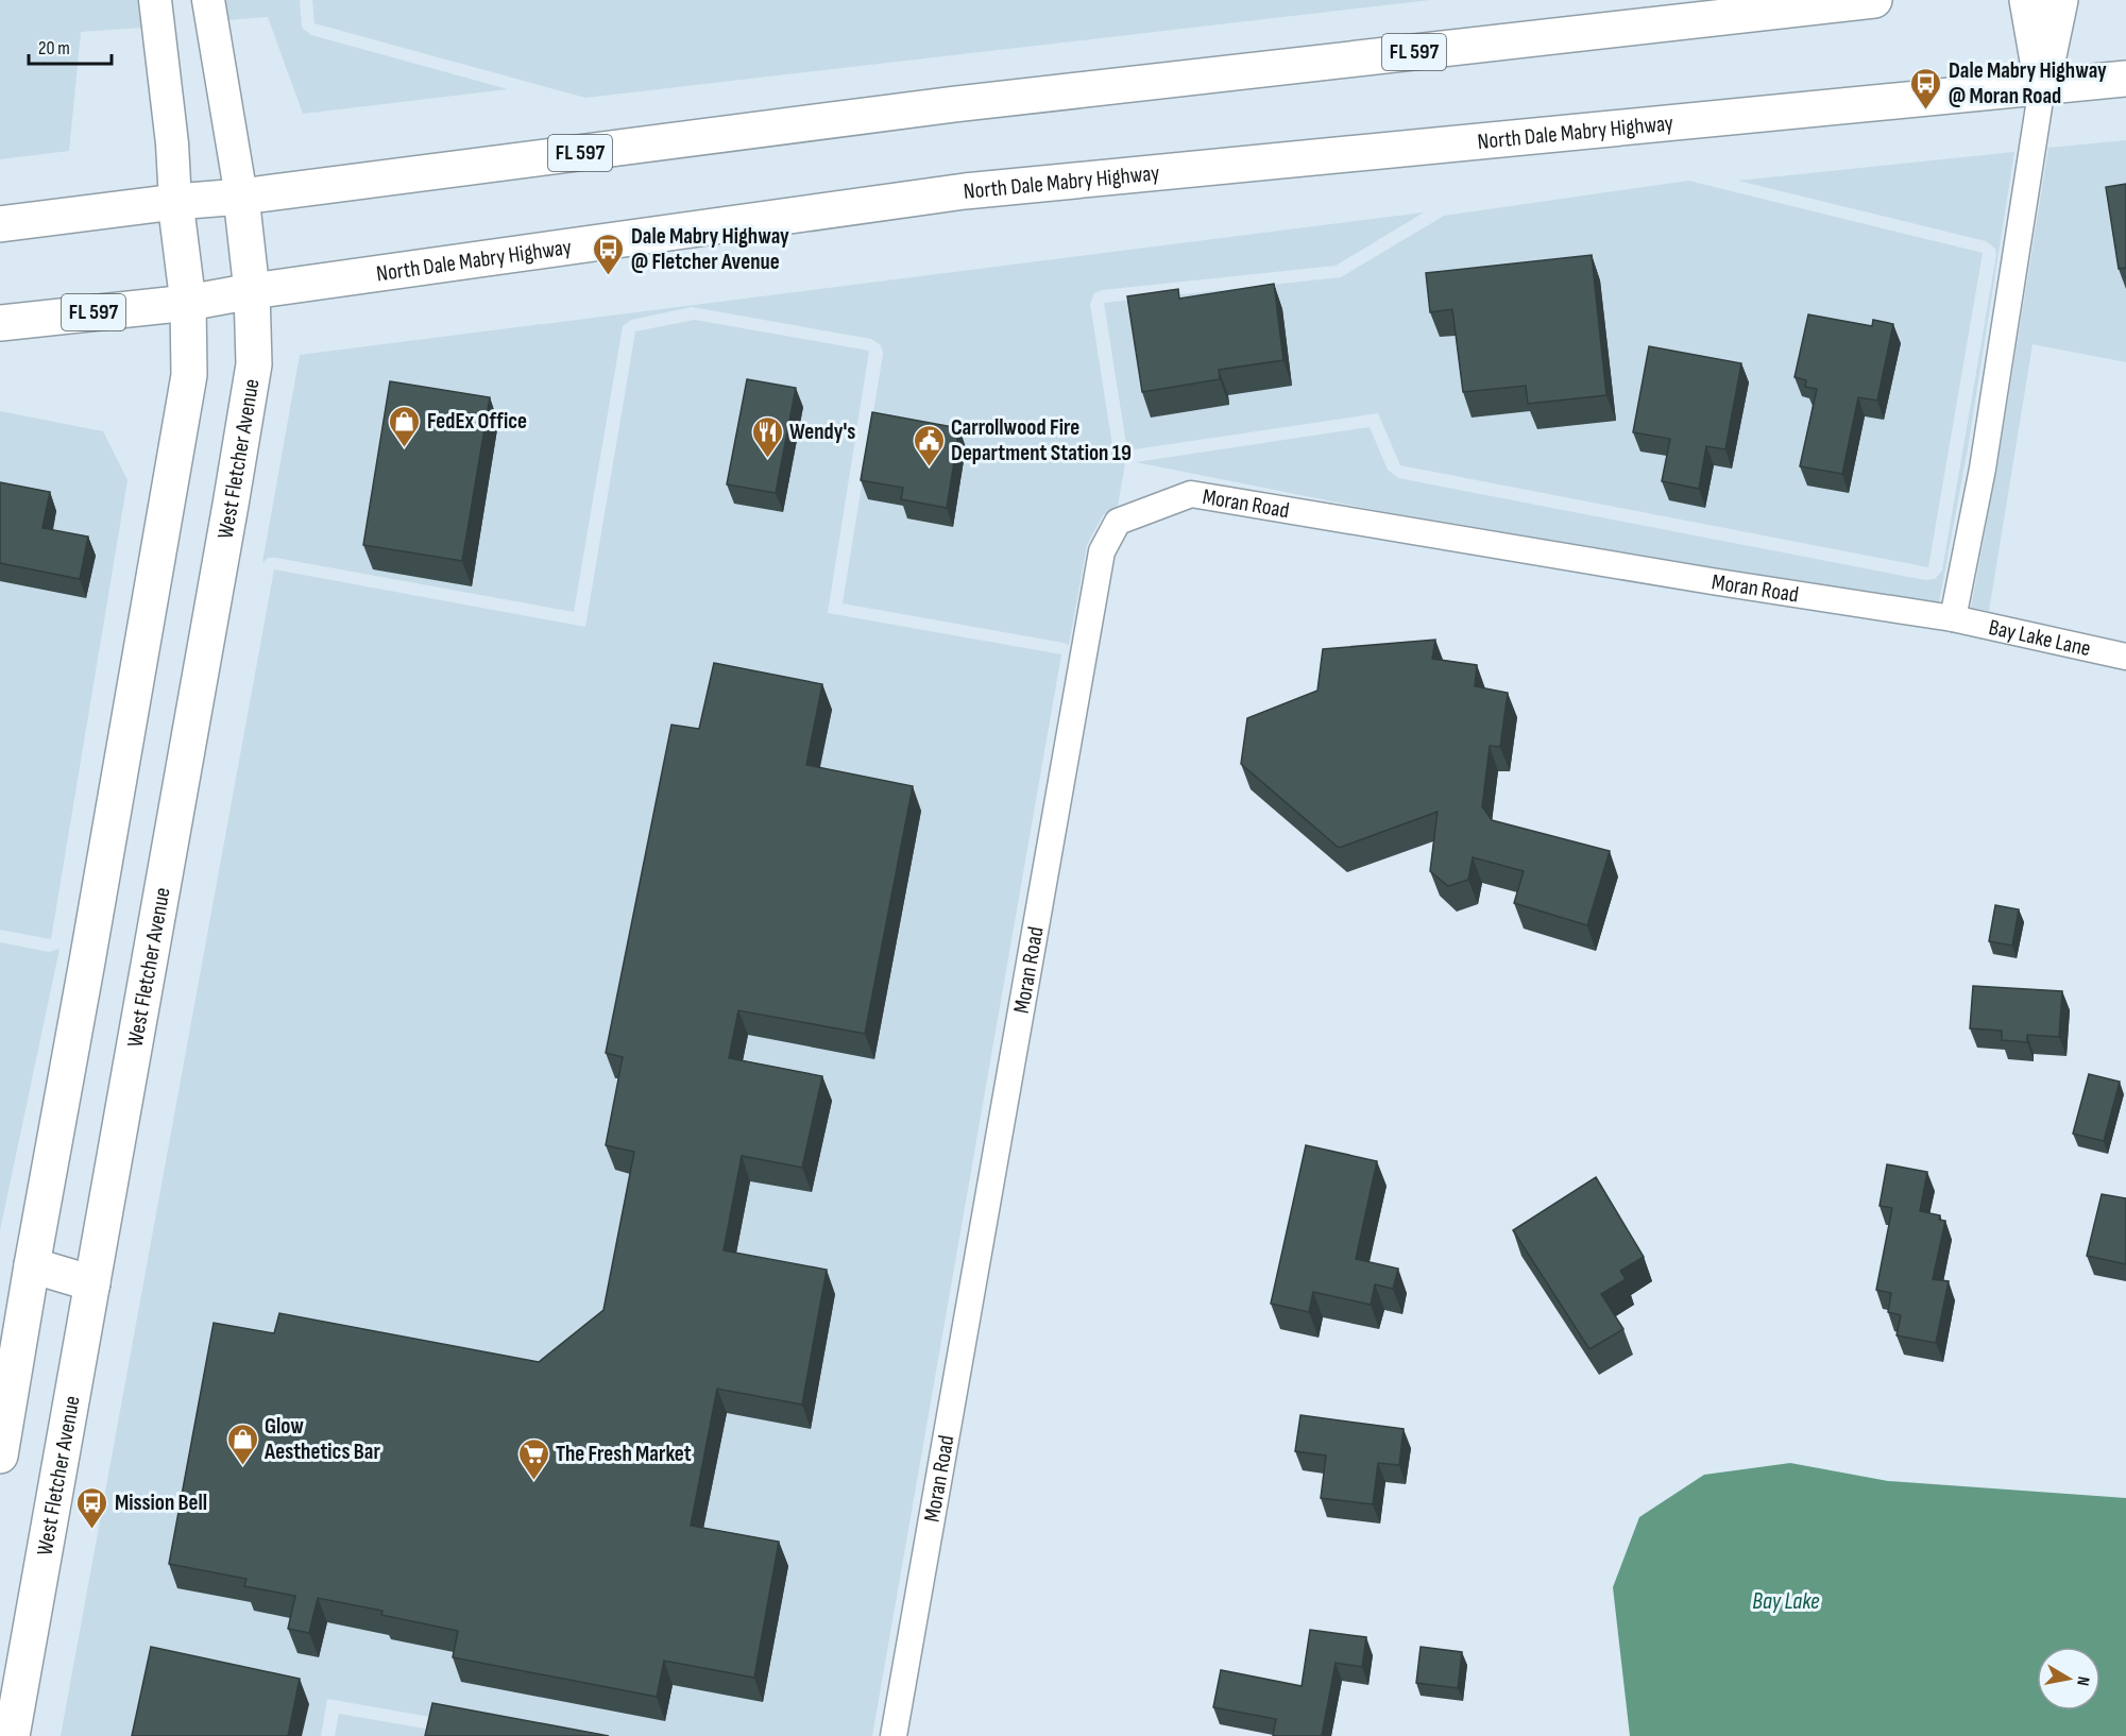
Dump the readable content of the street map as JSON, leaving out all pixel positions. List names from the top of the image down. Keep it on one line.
{"streets":{"main road":["FL 597","North Dale Mabry Highway","West Fletcher Avenue"],"street":["Moran Road","Bay Lake Lane"]},"crossings":[["FL 597","West Fletcher Avenue"],["North Dale Mabry Highway","West Fletcher Avenue"],["Moran Road","Bay Lake Lane"]],"water":["Bay Lake"],"places":{"bus stop":["Dale Mabry Highway @ Moran Road","Dale Mabry Highway @ Fletcher Avenue","Mission Bell"],"shop":["FedEx Office","Glow Aesthetics Bar"],"restaurant":["Wendy's"],"public building":["Carrollwood Fire Department Station 19"],"supermarket":["The Fresh Market"]},"scale_bar":"20 m","north":"right"}
